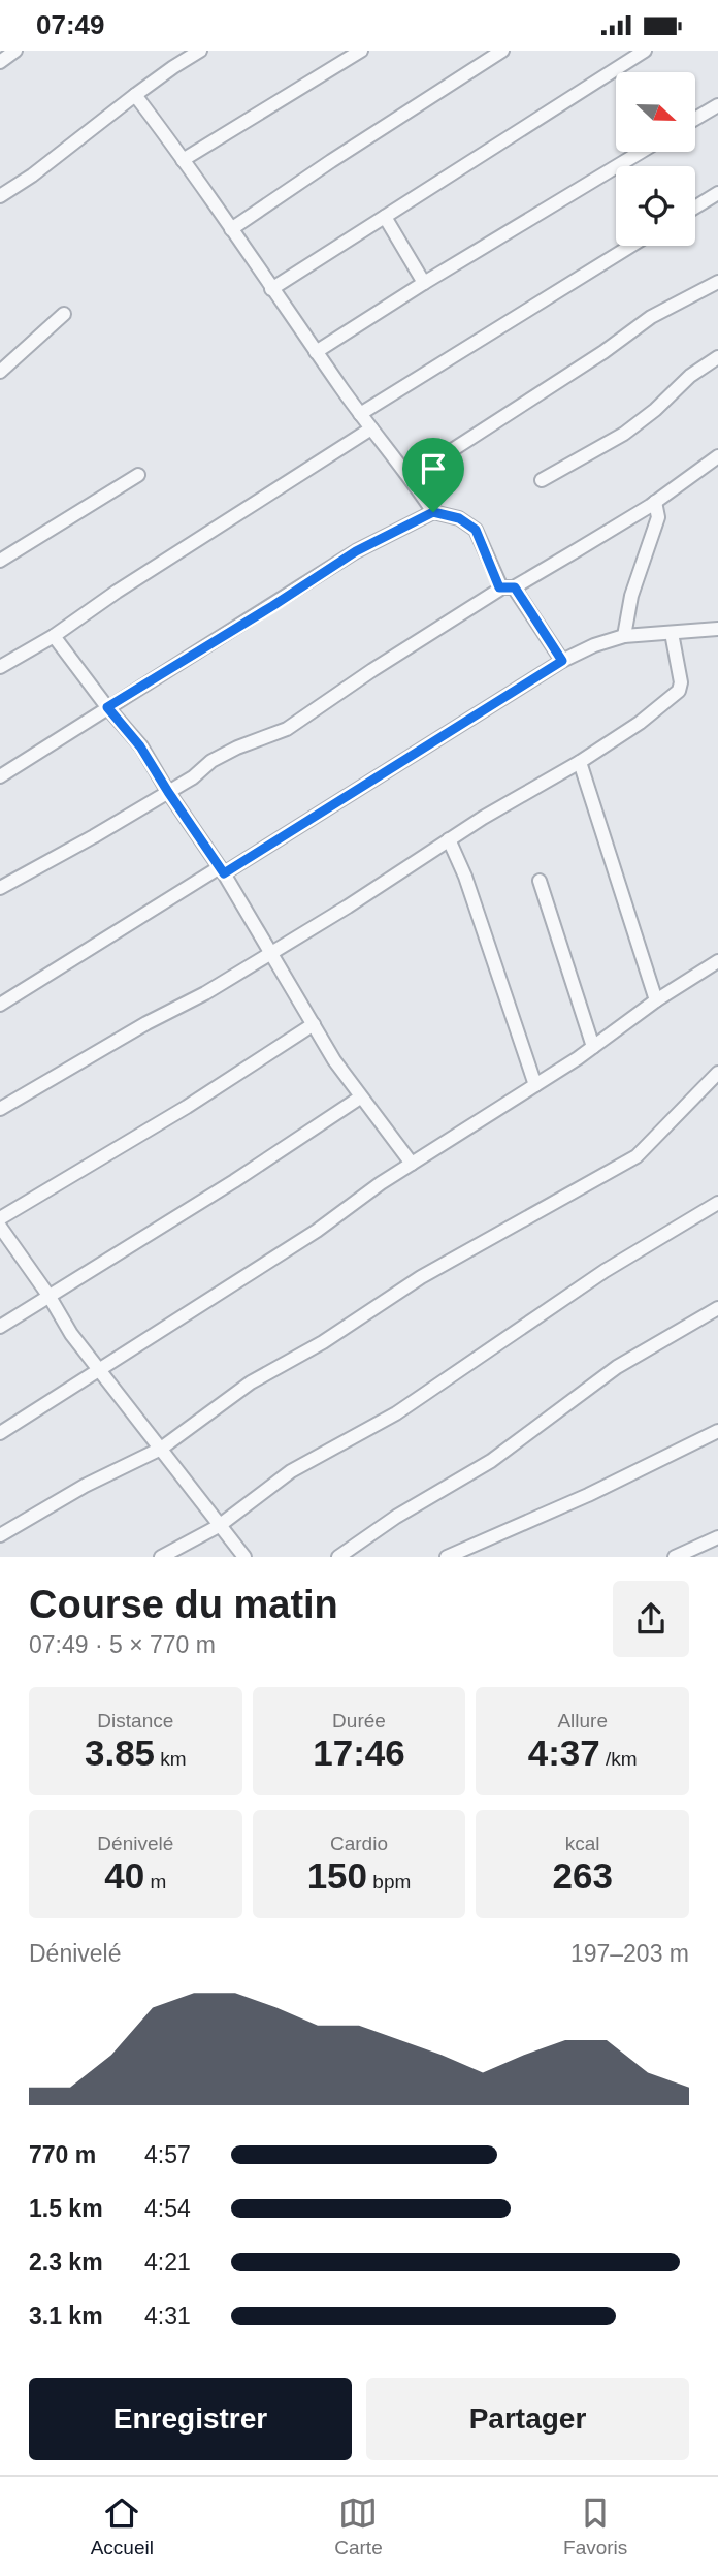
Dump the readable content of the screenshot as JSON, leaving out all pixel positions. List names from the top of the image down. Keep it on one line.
{"north":"right","page":{"status":"07:49","heading":["Course du matin","07:49 · 5 × 770 m"],"stats":[["Distance","3.85 km"],["Durée","17:46"],["Allure","4:37 /km"],["Dénivelé","40 m"],["Cardio","150 bpm"],["kcal","263"]],"chart":["Dénivelé","197–203 m"],"list":[{"name":"770 m","note":"4:57"},{"name":"1.5 km","note":"4:54"},{"name":"2.3 km","note":"4:21"},{"name":"3.1 km","note":"4:31"}],"buttons":["Enregistrer","Partager"],"tabs":["Accueil","Carte","Favoris"]}}
